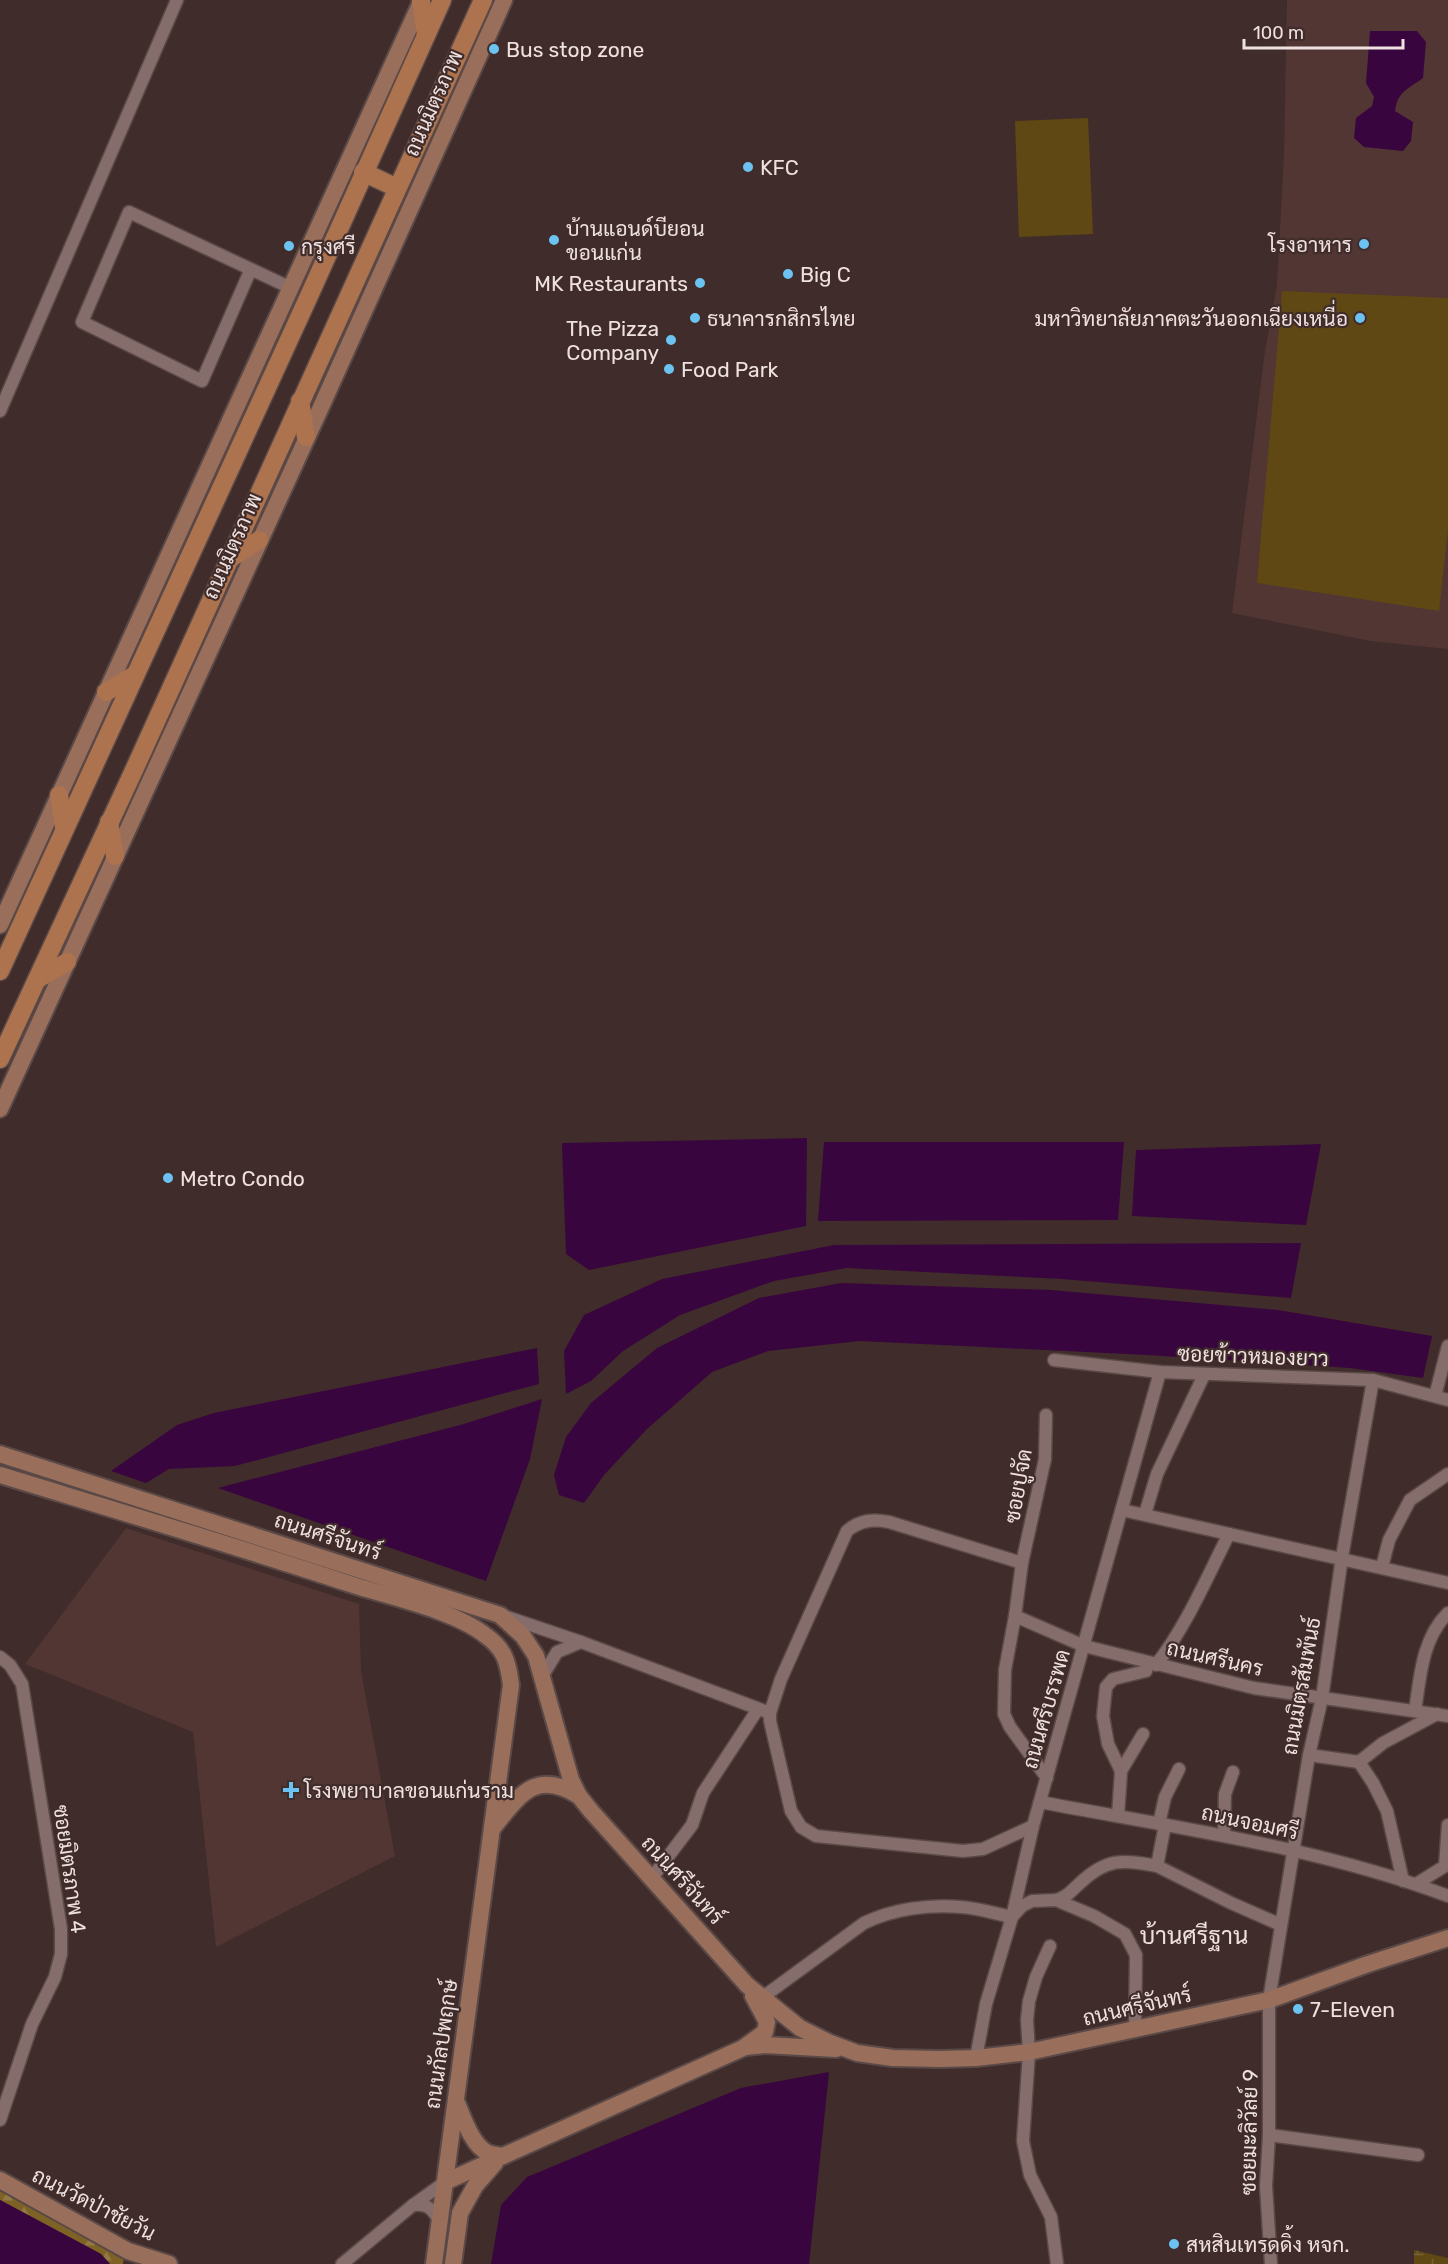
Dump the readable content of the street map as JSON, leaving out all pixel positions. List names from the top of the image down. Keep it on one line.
{"streets":{"main road":["ถนนมิตรภาพ","ถนนศรีจันทร์","ถนนกัลปพฤกษ์","ถนนวัดป่าชัยวัน"],"street":["ซอยข้าวหมองยาว","ซอยปูจัด","ถนนศรีนคร","ถนนมิตรสัมพันธ์","ถนนศรีบรรพด","ถนนจอมศรี","ซอยมิตรภาพ 4","ซอยมะลิวัลย์ 9"]},"crossings":[["ซอยข้าวหมองยาว","ถนนมิตรสัมพันธ์"],["ซอยข้าวหมองยาว","ถนนศรีบรรพด"],["ซอยปูจัด","ถนนศรีนคร"],["ซอยปูจัด","ถนนศรีบรรพด"],["ถนนศรีจันทร์","ถนนมิตรสัมพันธ์"],["ถนนศรีจันทร์","ถนนศรีบรรพด"],["ถนนศรีจันทร์","ถนนกัลปพฤกษ์"],["ถนนศรีจันทร์","ซอยมะลิวัลย์ 9"],["ถนนศรีนคร","ถนนมิตรสัมพันธ์"],["ถนนศรีนคร","ถนนศรีบรรพด"],["ถนนมิตรสัมพันธ์","ถนนจอมศรี"],["ถนนมิตรสัมพันธ์","ซอยมะลิวัลย์ 9"],["ถนนศรีบรรพด","ถนนจอมศรี"]],"districts":["บ้านศรีฐาน"],"places":{"other":["Bus stop zone","KFC","บ้านแอนด์บียอน ขอนแก่น","โรงอาหาร","กรุงศรี","Big C","MK Restaurants","ธนาคารกสิกรไทย","มหาวิทยาลัยภาคตะวันออกเฉียงเหนี่อ","The Pizza Company","Food Park","Metro Condo","7-Eleven","สหสินเทรดดิ้ง หจก."],"health":["โรงพยาบาลขอนแก่นราม"]},"scale_bar":"100 m"}
